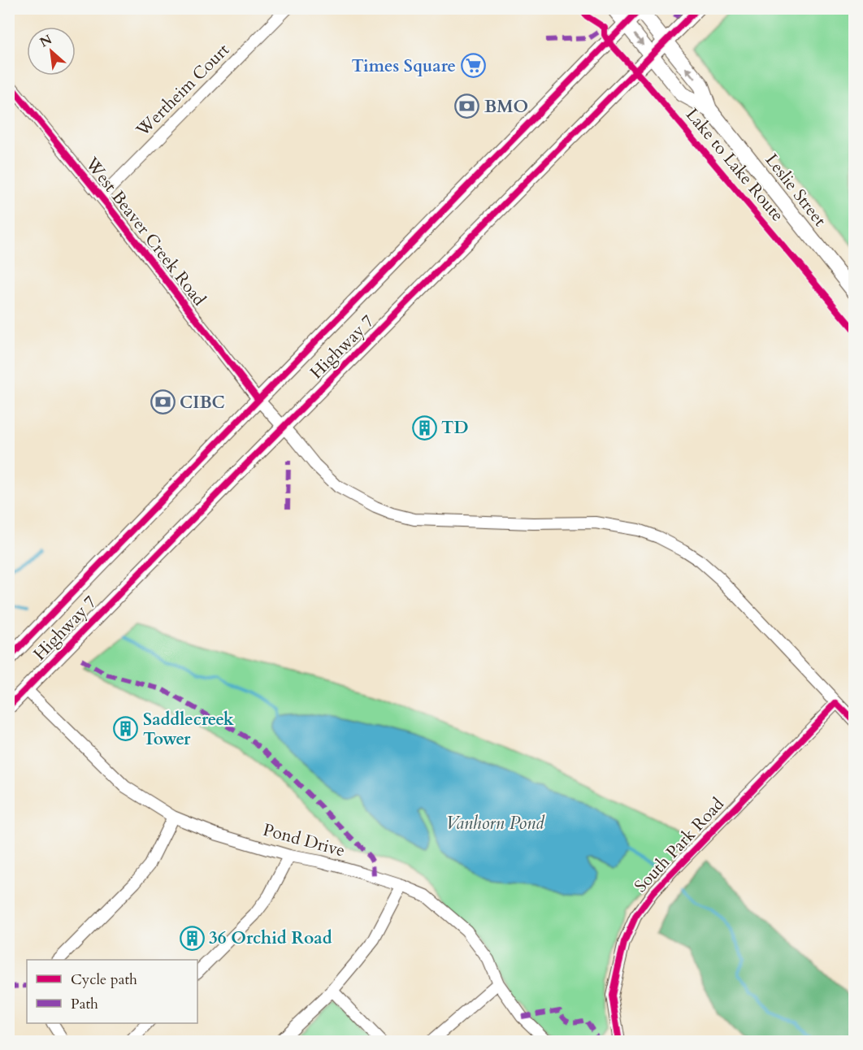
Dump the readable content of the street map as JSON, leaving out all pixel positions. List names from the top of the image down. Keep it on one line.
{"streets":{"main road":["Leslie Street","Highway 7"],"street":["Wertheim Court","West Beaver Creek Road","Pond Drive","South Park Road"],"cycle path":["Lake to Lake Route"]},"crossings":[["Wertheim Court","West Beaver Creek Road"],["Leslie Street","Highway 7"],["West Beaver Creek Road","Highway 7"],["West Beaver Creek Road","South Park Road"],["Highway 7","Pond Drive"]],"water":["Vanhorn Pond"],"places":{"supermarket":["Times Square"],"bank":["BMO","CIBC"],"building":["TD","Saddlecreek Tower","36 Orchid Road"]},"legend":["Cycle path","Path"],"north":"top left"}
